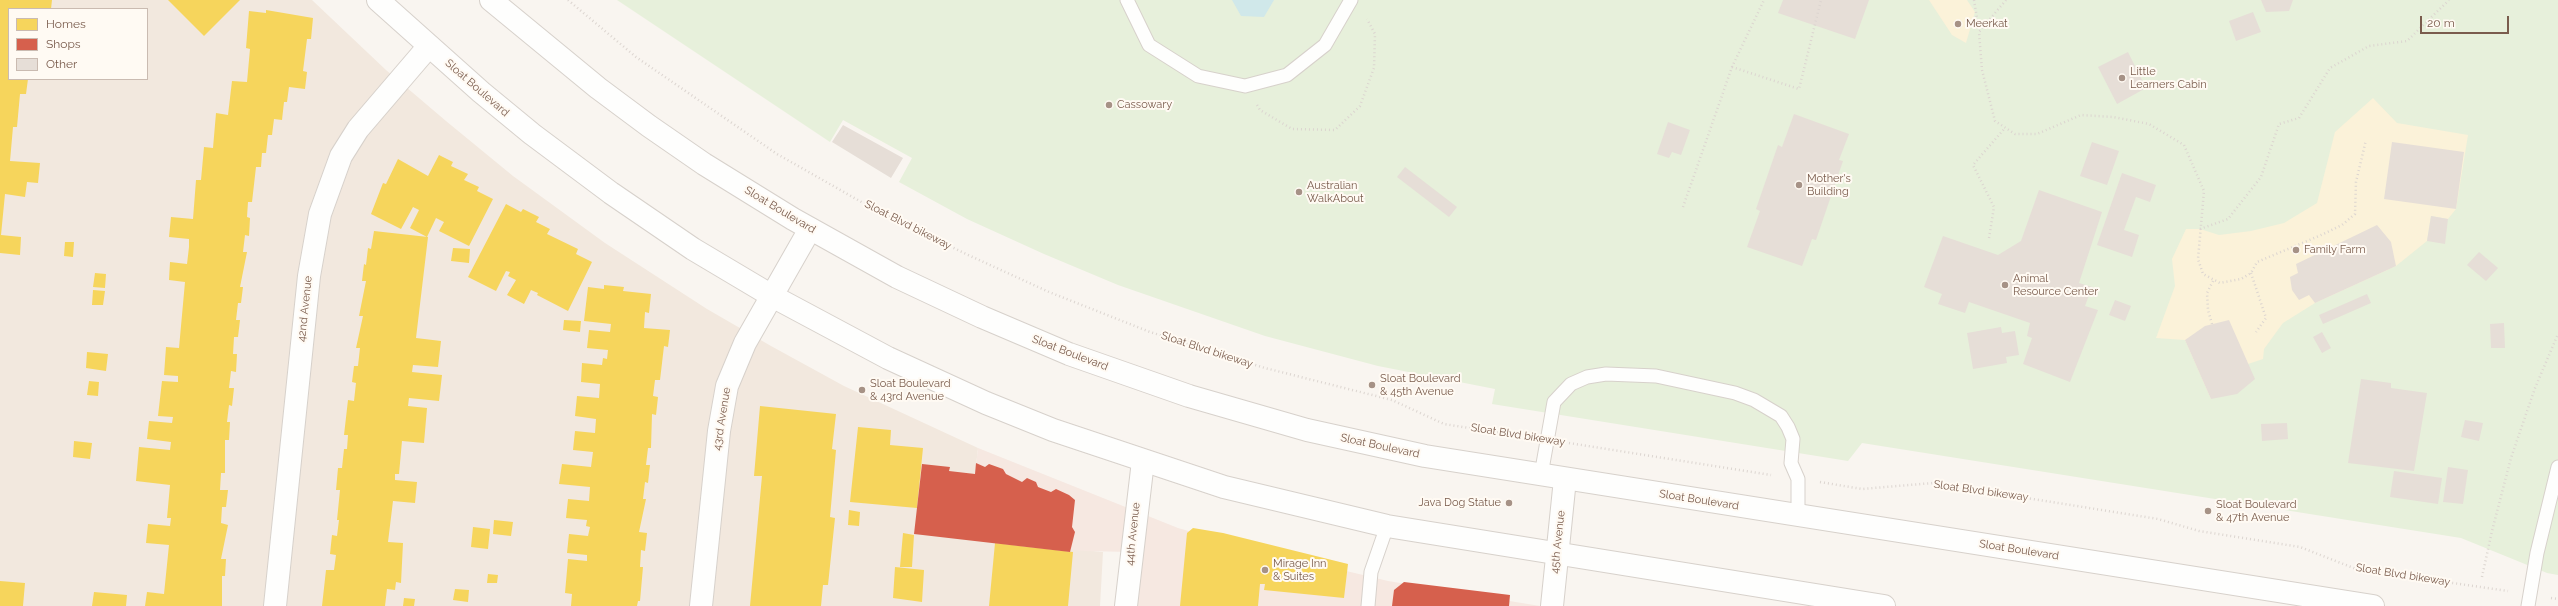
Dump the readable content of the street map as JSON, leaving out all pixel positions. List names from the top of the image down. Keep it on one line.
{"streets":{"street":["Sloat Boulevard","42nd Avenue","43rd Avenue","44th Avenue","45th Avenue"],"path":["Sloat Blvd bikeway"]},"crossings":[["Sloat Boulevard","42nd Avenue"],["Sloat Boulevard","43rd Avenue"],["Sloat Boulevard","44th Avenue"],["Sloat Boulevard","45th Avenue"]],"places":["Meerkat","Little Learners Cabin","Cassowary","Mother's Building","Australian WalkAbout","Family Farm","Animal Resource Center","Sloat Boulevard & 45th Avenue","Sloat Boulevard & 43rd Avenue","Java Dog Statue","Sloat Boulevard & 47th Avenue","Mirage Inn & Suites"],"legend":["Homes","Shops","Other"],"scale_bar":"20 m"}
